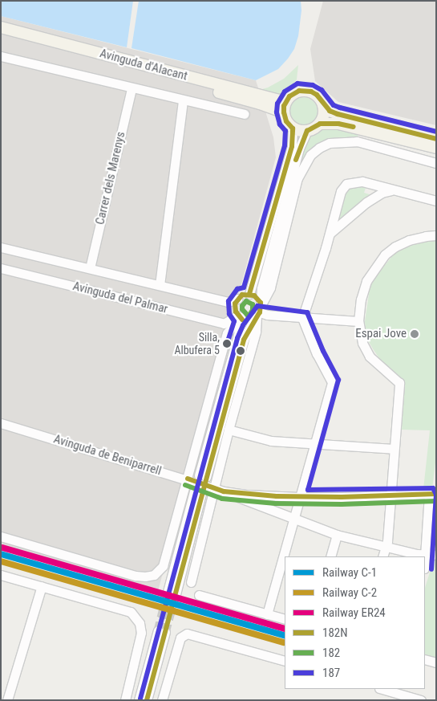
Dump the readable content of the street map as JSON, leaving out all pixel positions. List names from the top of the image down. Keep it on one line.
{"streets":{"main road":["Avinguda d'Alacant"],"street":["Carrer dels Marenys","Avinguda del Palmar","Avinguda de Beniparrell"]},"crossings":[["Avinguda d'Alacant","Carrer dels Marenys"],["Carrer dels Marenys","Avinguda del Palmar"]],"places":["Espai Jove","Silla, Albufera 5"],"lines":["transit line 187","transit line 182N","transit line 182","rail line ER24","rail line C-1","rail line C-2"],"legend":["Railway C-1","Railway C-2","Railway ER24","182N","182","187"]}
